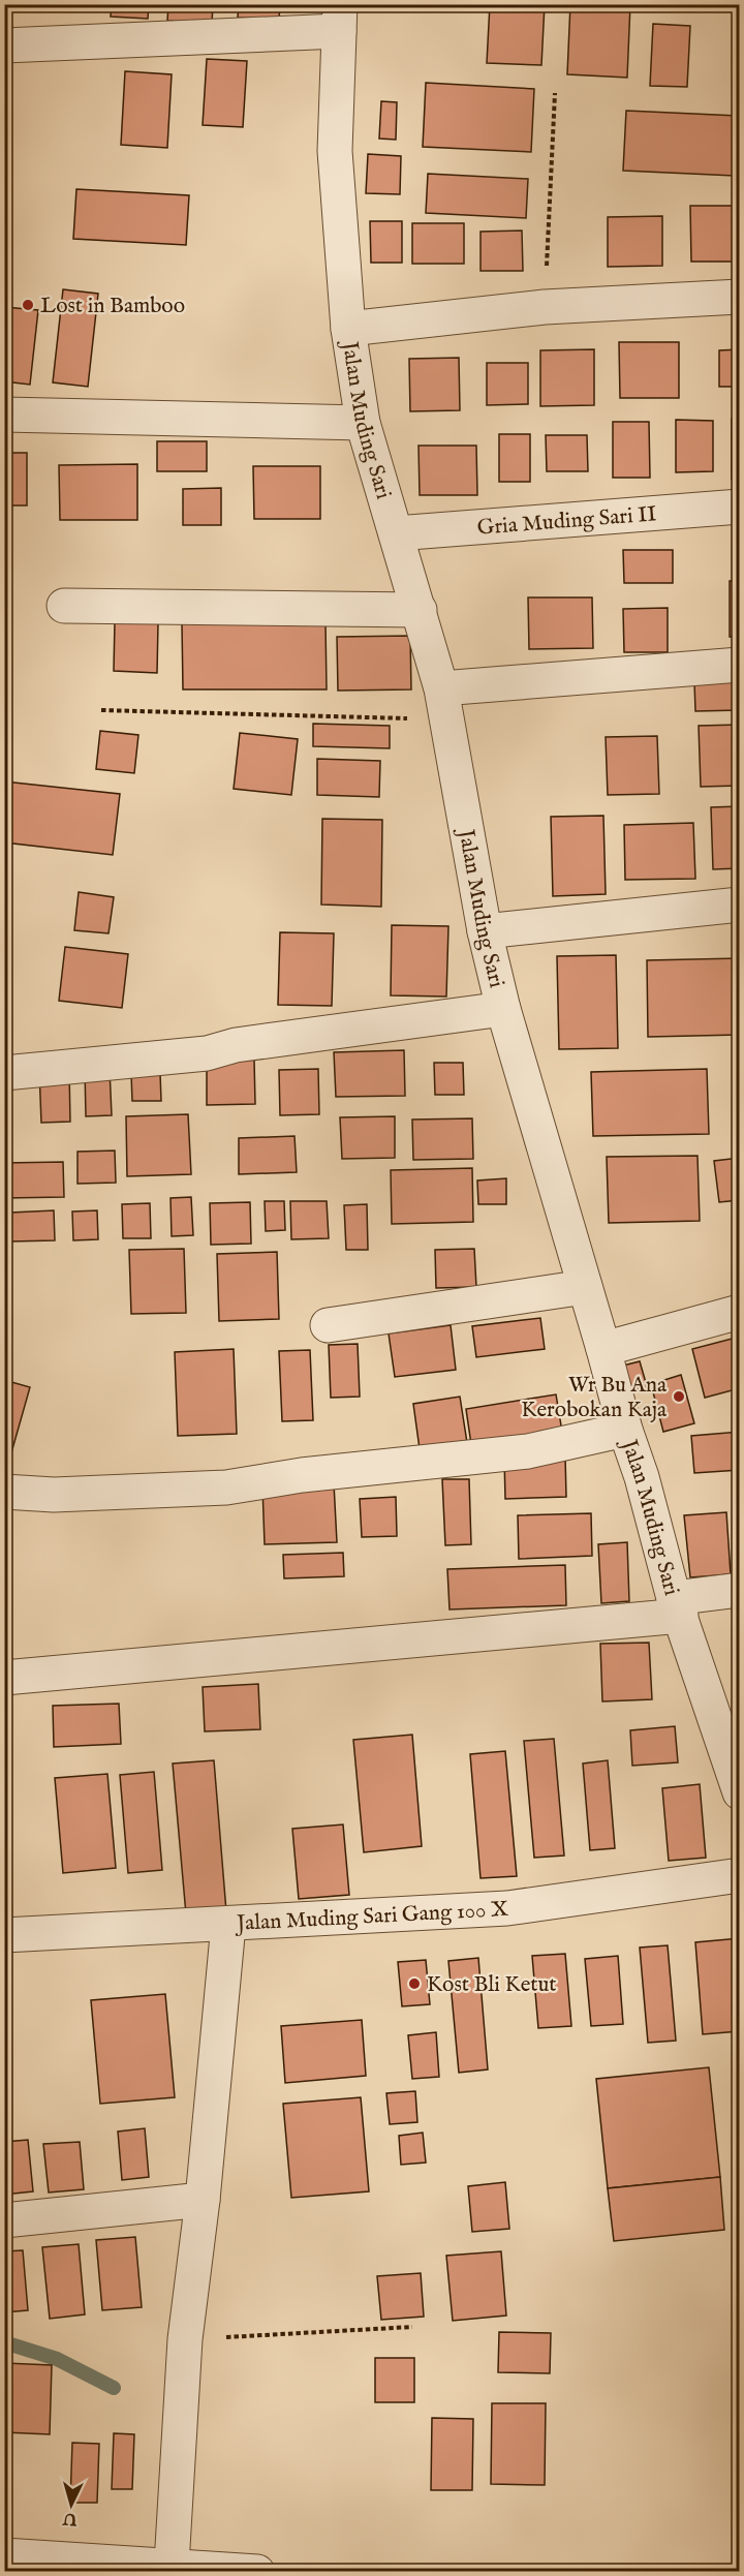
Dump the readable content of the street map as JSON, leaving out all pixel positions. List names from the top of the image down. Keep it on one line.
{"streets":{"street":["Jalan Muding Sari","Gria Muding Sari II","Jalan Muding Sari Gang 100 X"]},"crossings":[["Jalan Muding Sari","Gria Muding Sari II"]],"places":["Lost in Bamboo","Wr Bu Ana Kerobokan Kaja","Kost Bli Ketut"],"north":"bottom"}
